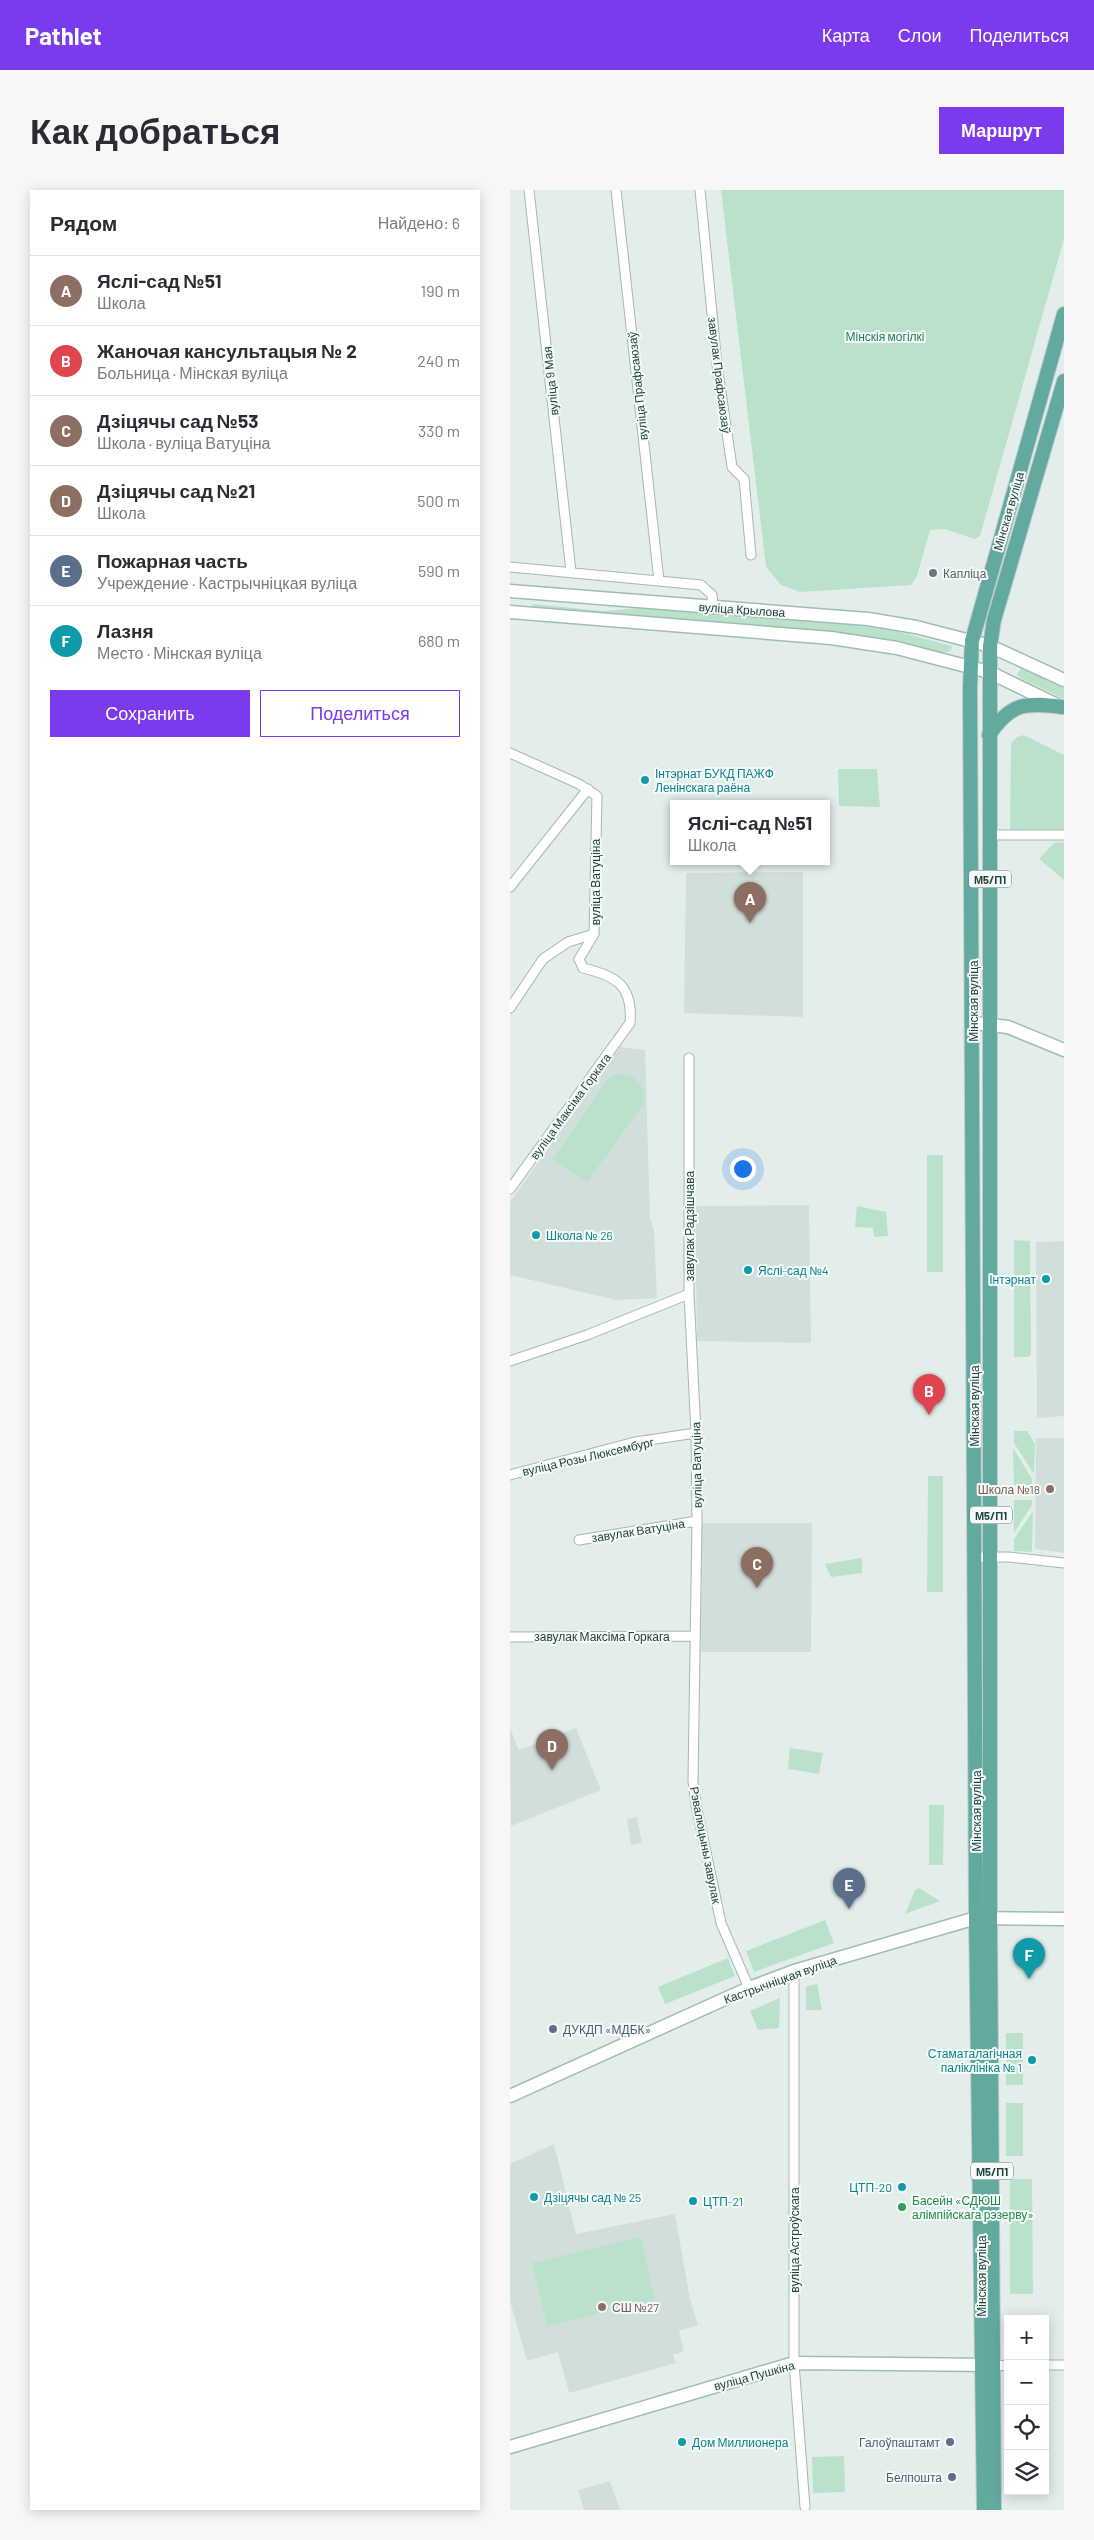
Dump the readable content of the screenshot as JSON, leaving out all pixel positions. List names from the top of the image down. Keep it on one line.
{"streets":{"main road":["Мінская вуліца","вуліца Крылова","М5/П1","Кастрычніцкая вуліца","вуліца Пушкіна"],"street":["завулак Прафсаюзаў","вуліца 9 Мая","вуліца Прафсаюзаў","вуліца Ватуціна","вуліца Максіма Горкага","завулак Радзішчава","вуліца Розы Люксембург","завулак Ватуціна","завулак Максіма Горкага","Рэвалюцыны завулак","вуліца Астроўскага"]},"crossings":[["Мінская вуліца","вуліца Крылова"],["Мінская вуліца","Кастрычніцкая вуліца"],["Мінская вуліца","вуліца Пушкіна"],["вуліца Ватуціна","вуліца Максіма Горкага"],["вуліца Ватуціна","завулак Радзішчава"],["вуліца Ватуціна","вуліца Розы Люксембург"],["вуліца Ватуціна","завулак Ватуціна"],["вуліца Ватуціна","завулак Максіма Горкага"],["вуліца Ватуціна","Рэвалюцыны завулак"],["завулак Максіма Горкага","Рэвалюцыны завулак"],["Рэвалюцыны завулак","Кастрычніцкая вуліца"],["Кастрычніцкая вуліца","вуліца Астроўскага"],["вуліца Астроўскага","вуліца Пушкіна"]],"parks":["Мінскія могілкі"],"places":["Капліца","Інтэрнат БУКД ПАЖФ Ленінскага раёна","Школа № 26","Яслі-сад №4","Інтэрнат","Школа №18","ДУКДП «МДБК»","Стаматалагічная паліклініка № 1","ЦТП-20","Дзіцячы сад № 25","ЦТП-21","Басейн «СДЮШ алімпійскага рэзерву»","СШ №27","Дом Миллионера","Галоўпаштамт","Белпошта"],"page":{"header":"Pathlet","nav":["Карта","Слои","Поделиться"],"buttons":["Маршрут",["Сохранить","Поделиться"]],"title":"Как добраться","heading":["Рядом","Найдено: 6"],"list":[{"mark":"A","name":"Яслі-сад №51","note":"Школа","value":"190 m"},{"mark":"B","name":"Жаночая кансультацыя № 2","note":"Больница · Мінская вуліца","value":"240 m"},{"mark":"C","name":"Дзіцячы сад №53","note":"Школа · вуліца Ватуціна","value":"330 m"},{"mark":"D","name":"Дзіцячы сад №21","note":"Школа","value":"500 m"},{"mark":"E","name":"Пожарная часть","note":"Учреждение · Кастрычніцкая вуліца","value":"590 m"},{"mark":"F","name":"Лазня","note":"Место · Мінская вуліца","value":"680 m"}],"popup":["Яслі-сад №51","Школа"],"pins":["A","B","C","D","E","F"],"map_buttons":["+","−"]}}
